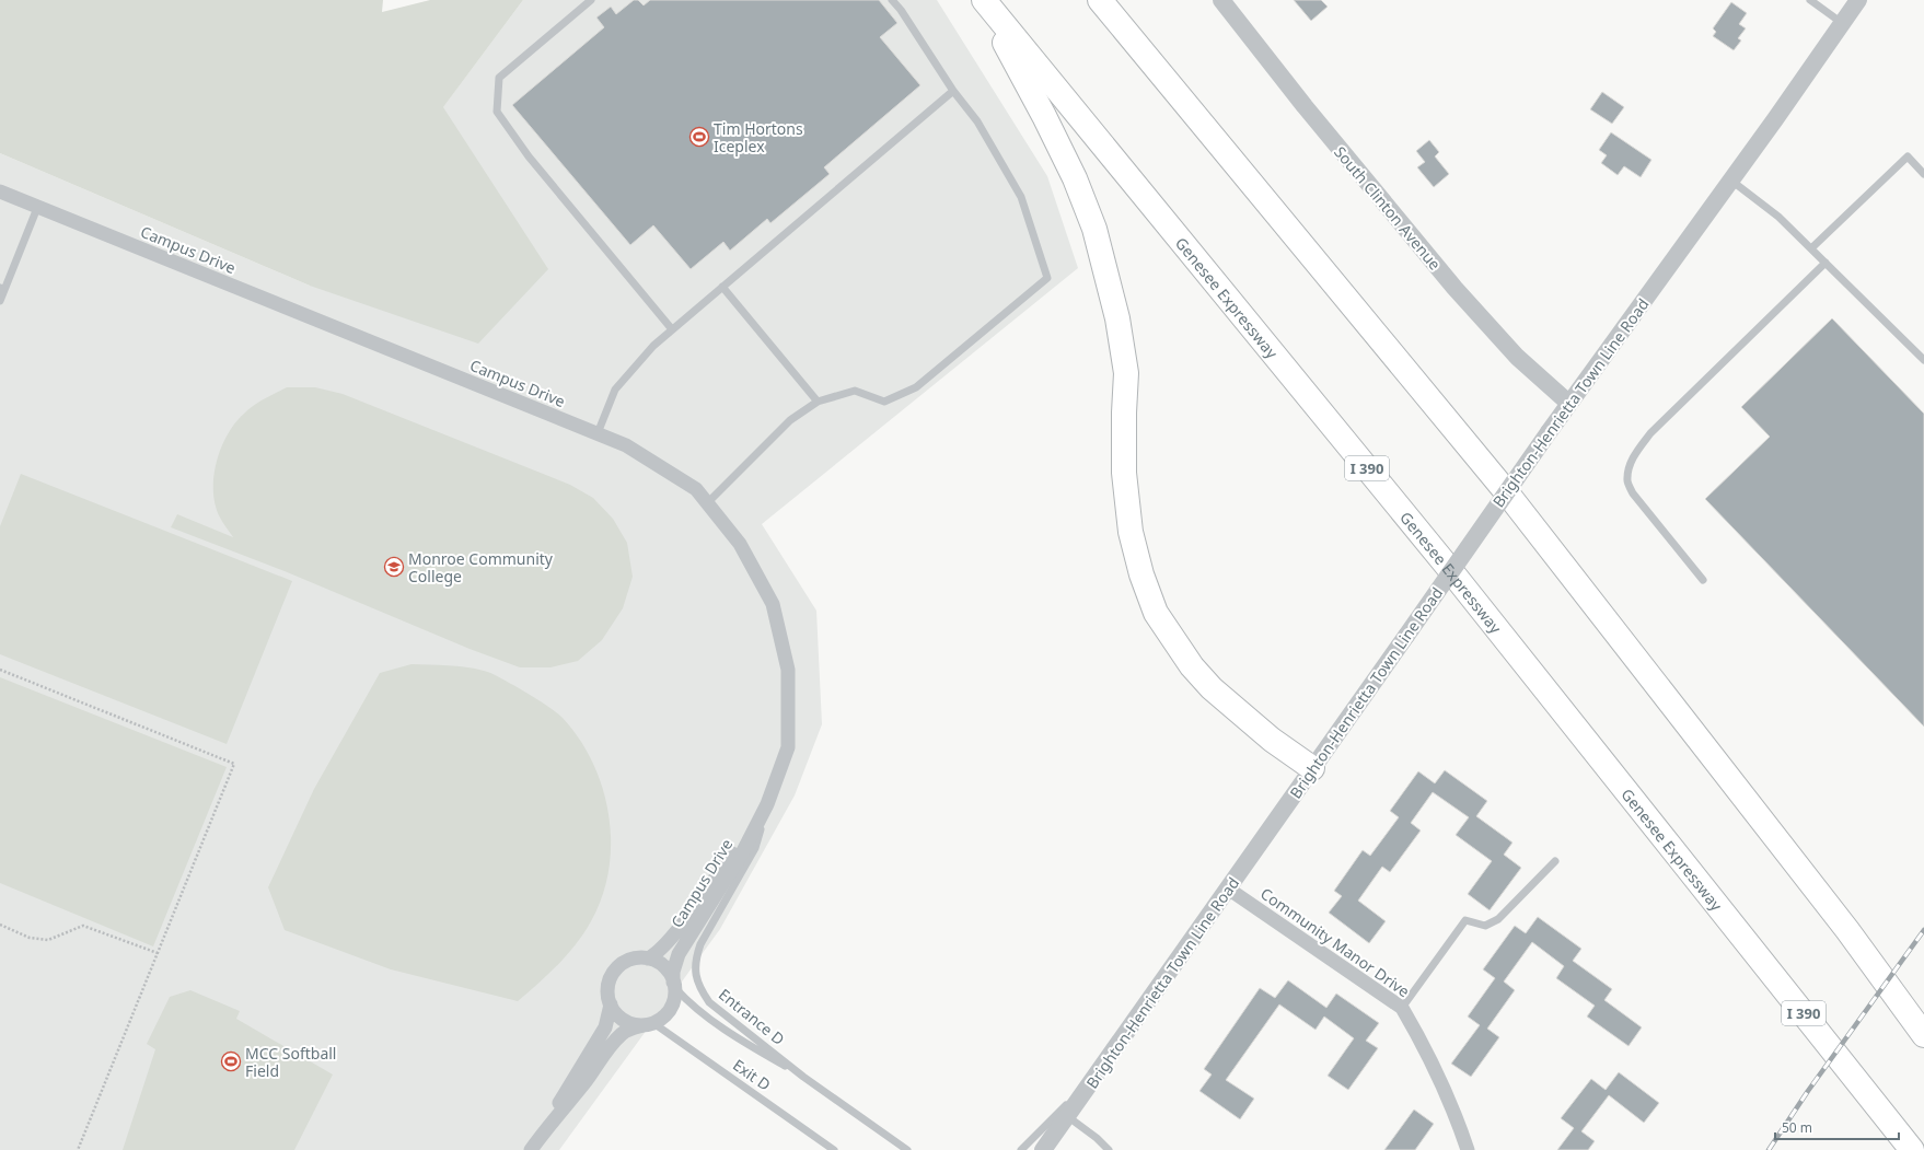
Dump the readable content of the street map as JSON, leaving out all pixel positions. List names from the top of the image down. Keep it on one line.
{"streets":{"highway":["Genesee Expressway","I 390"],"street":["South Clinton Avenue","Campus Drive","Brighton-Henrietta Town Line Road","Community Manor Drive"],"lane":["Entrance D","Exit D"]},"crossings":[["South Clinton Avenue","Brighton-Henrietta Town Line Road"],["Campus Drive","Entrance D"],["Campus Drive","Exit D"],["Brighton-Henrietta Town Line Road","Community Manor Drive"],["Entrance D","Exit D"]],"places":{"sports":["Tim Hortons Iceplex","MCC Softball Field"],"school or university":["Monroe Community College"]},"scale_bar":"50 m"}
